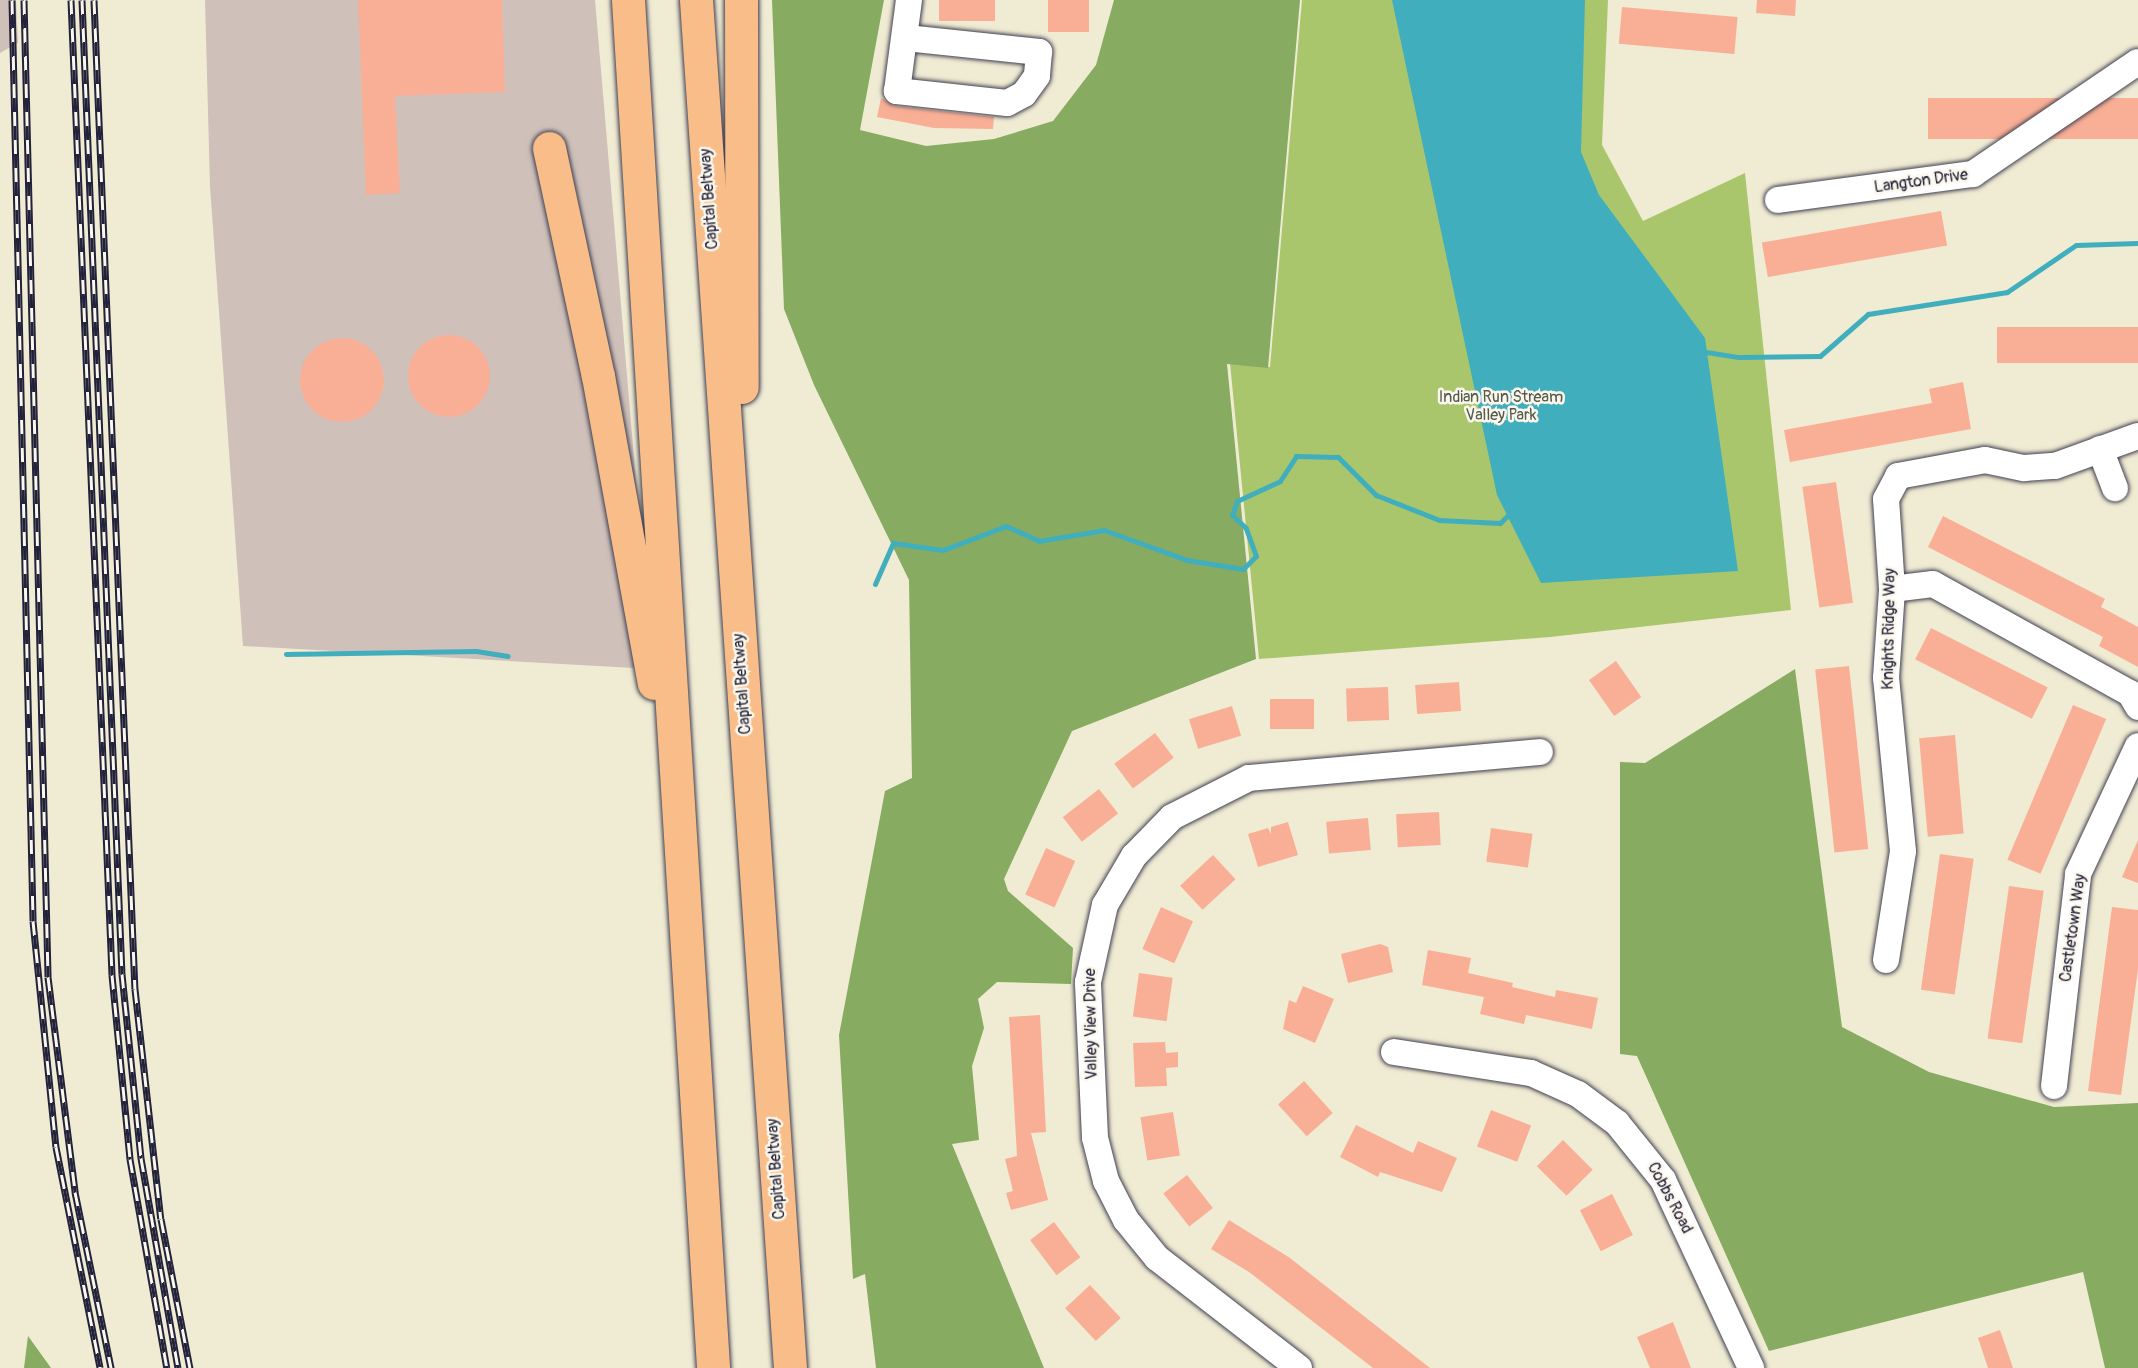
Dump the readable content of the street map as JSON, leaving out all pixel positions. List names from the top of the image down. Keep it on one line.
{"streets":{"highway":["Capital Beltway"],"street":["Langton Drive","Knights Ridge Way","Castletown Way","Valley View Drive","Cobbs Road"]},"parks":["Indian Run Stream Valley Park"]}
